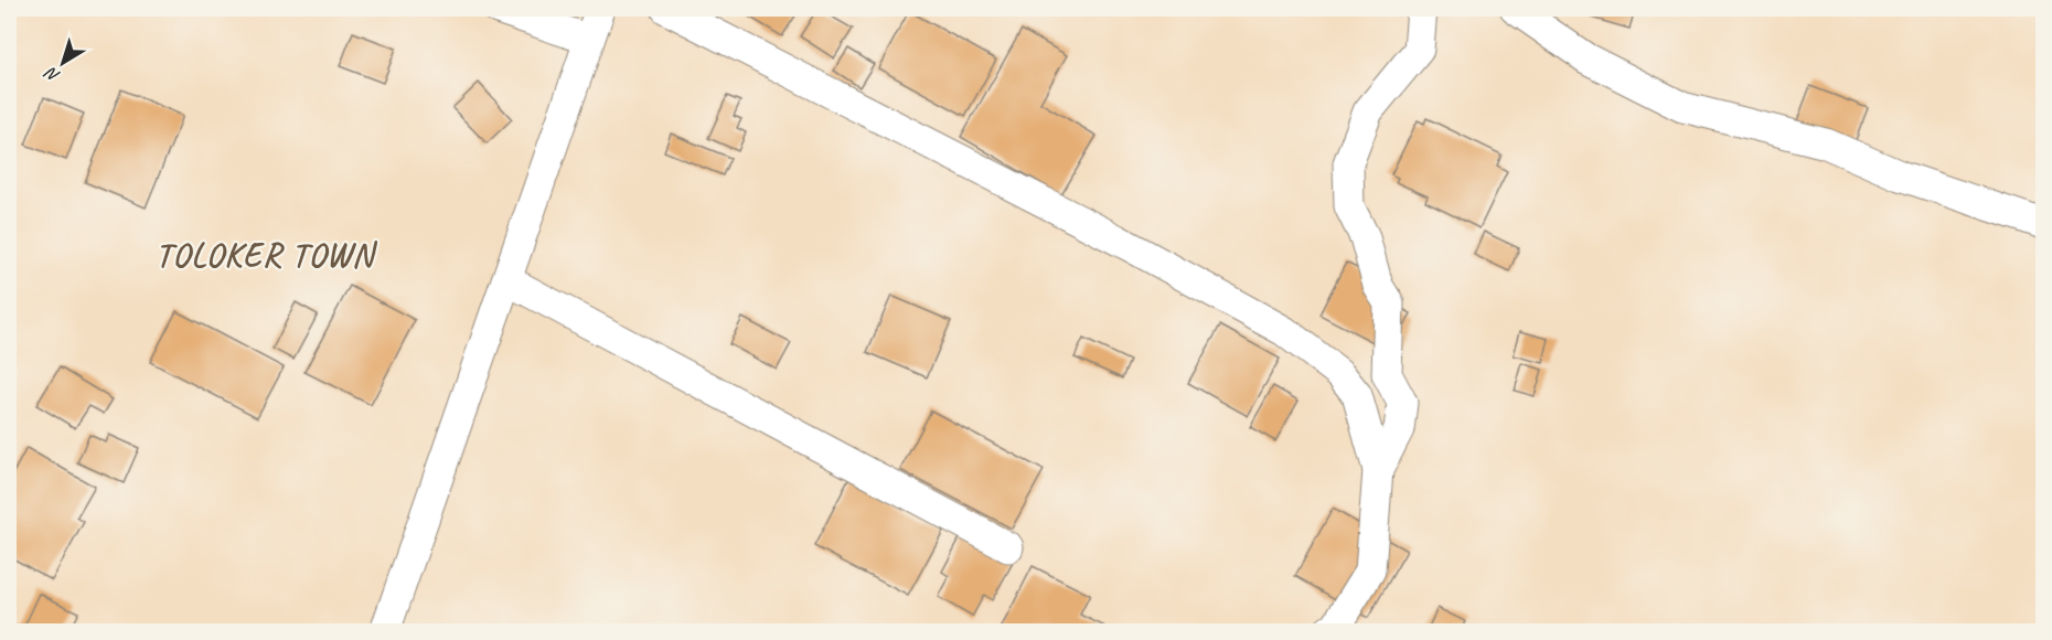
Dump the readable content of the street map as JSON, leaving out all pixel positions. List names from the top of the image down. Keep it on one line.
{"districts":["TOLOKER TOWN"],"north":"bottom left"}
